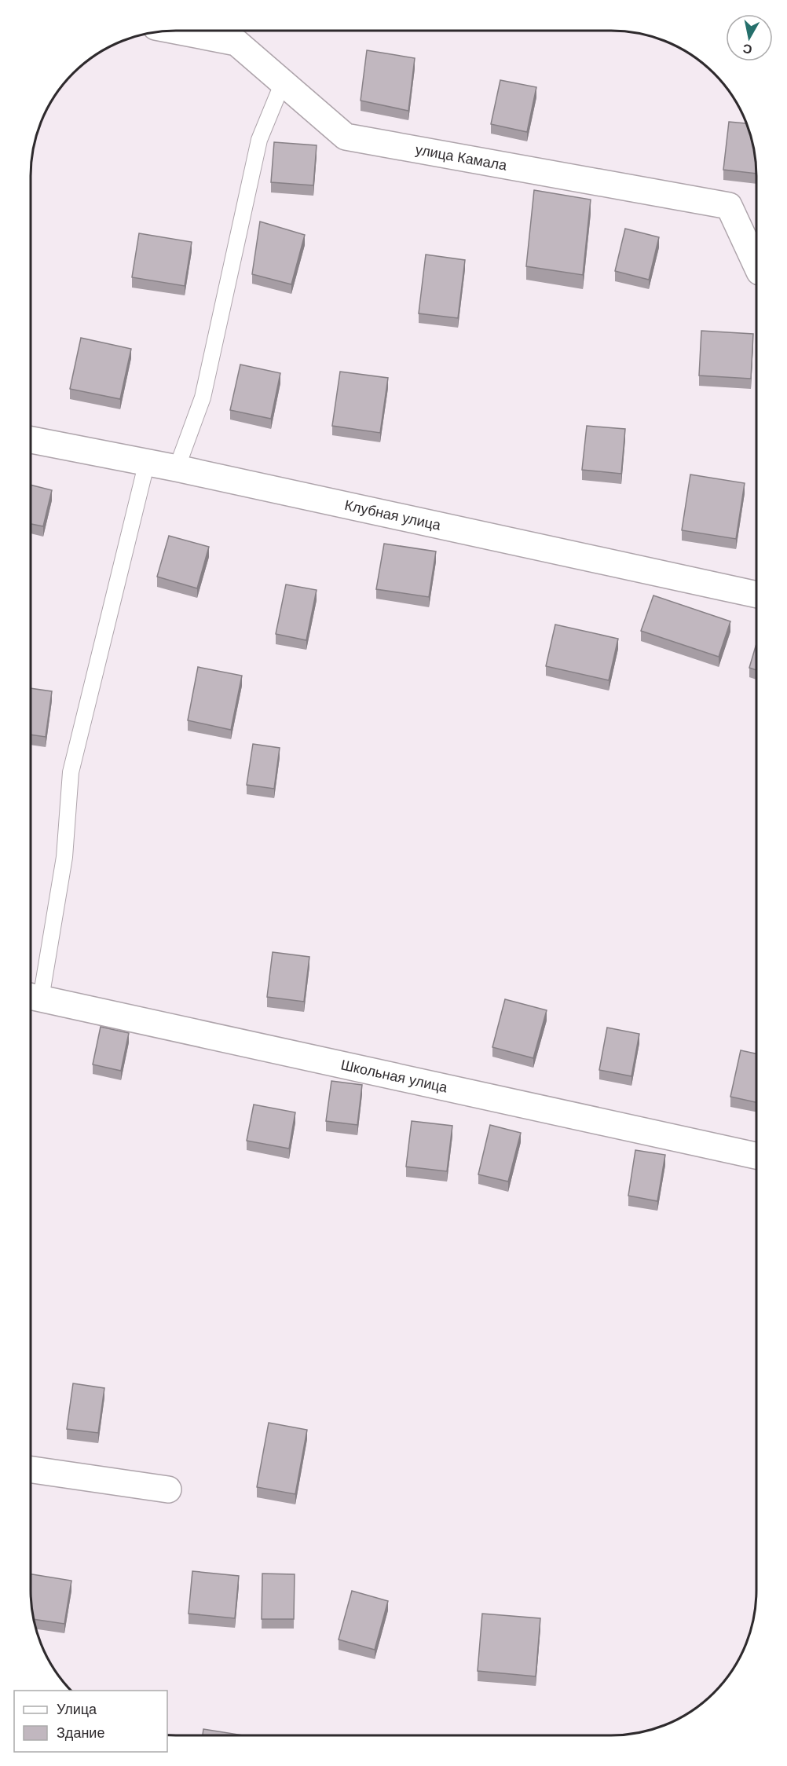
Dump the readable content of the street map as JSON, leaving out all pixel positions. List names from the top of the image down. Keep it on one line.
{"streets":{"street":["улица Камала","Клубная улица","Школьная улица"]},"legend":["Улица","Здание"],"north":"bottom"}
